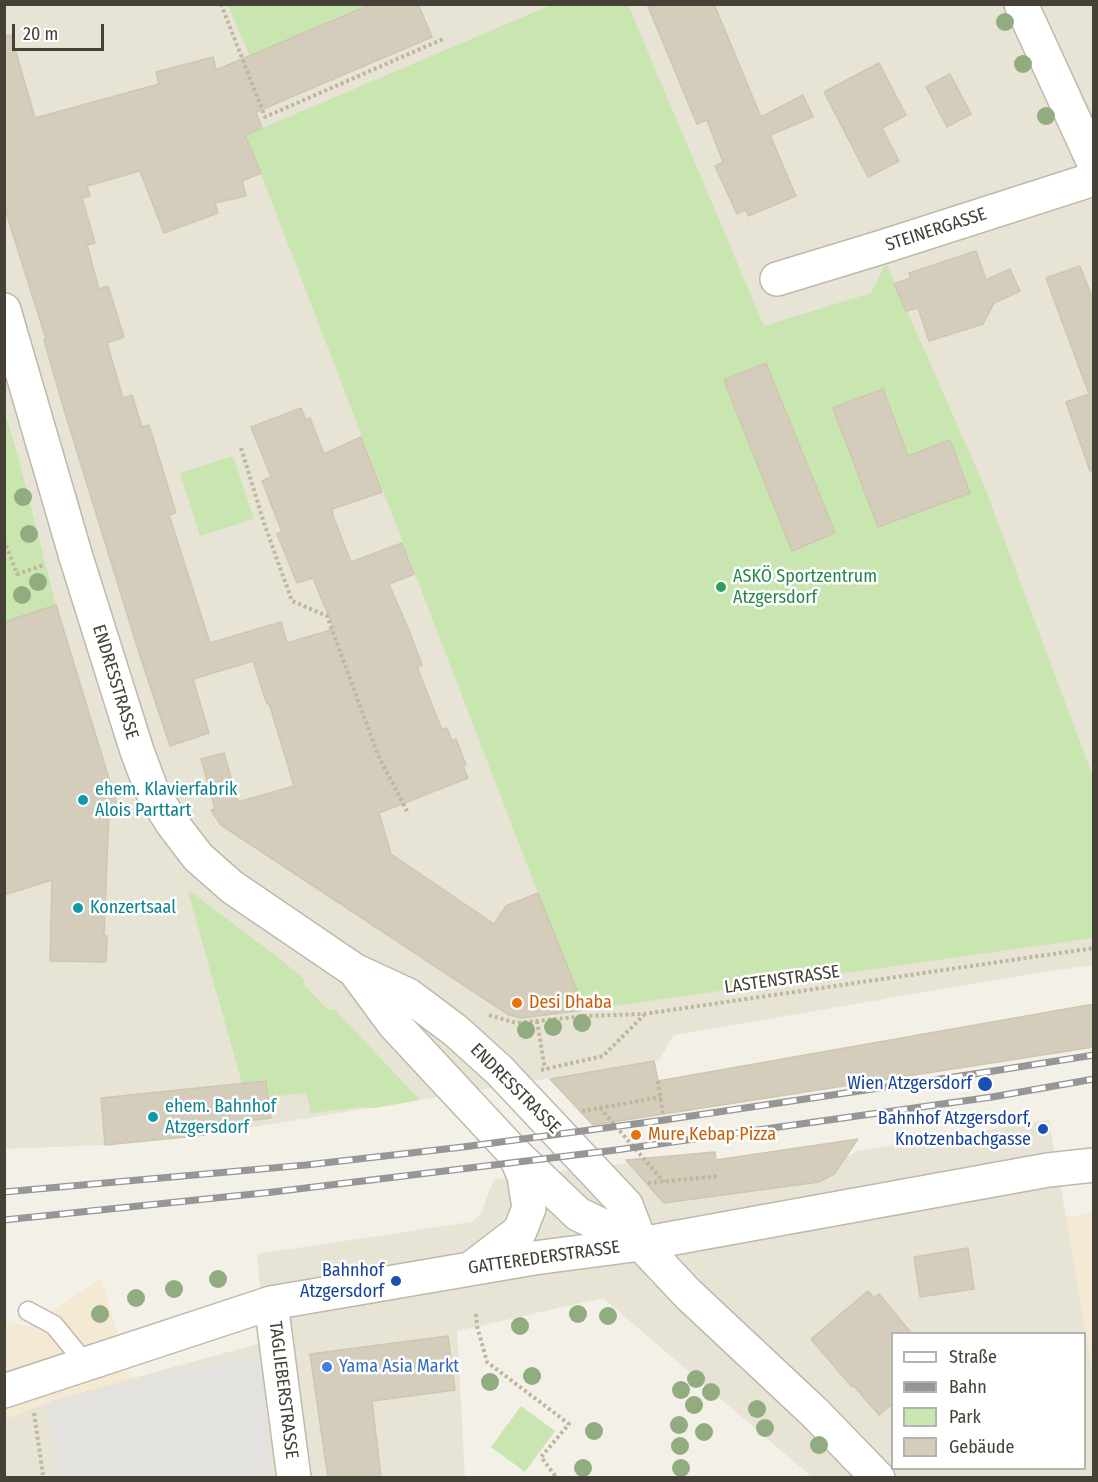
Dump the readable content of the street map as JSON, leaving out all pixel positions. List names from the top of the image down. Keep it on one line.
{"streets":{"street":["STEINERGASSE","ENDRESSTRASSE","GATTEREDERSTRASSE","TAGLIEBERSTRASSE"],"path":["LASTENSTRASSE"]},"crossings":[["ENDRESSTRASSE","GATTEREDERSTRASSE"],["GATTEREDERSTRASSE","TAGLIEBERSTRASSE"]],"places":["ASKÖ Sportzentrum Atzgersdorf","ehem. Klavierfabrik Alois Parttart","Konzertsaal","Desi Dhaba","Wien Atzgersdorf","ehem. Bahnhof Atzgersdorf","Bahnhof Atzgersdorf, Knotzenbachgasse","Mure Kebap Pizza","Bahnhof Atzgersdorf","Yama Asia Markt"],"legend":["Straße","Bahn","Park","Gebäude"],"scale_bar":"20 m"}
